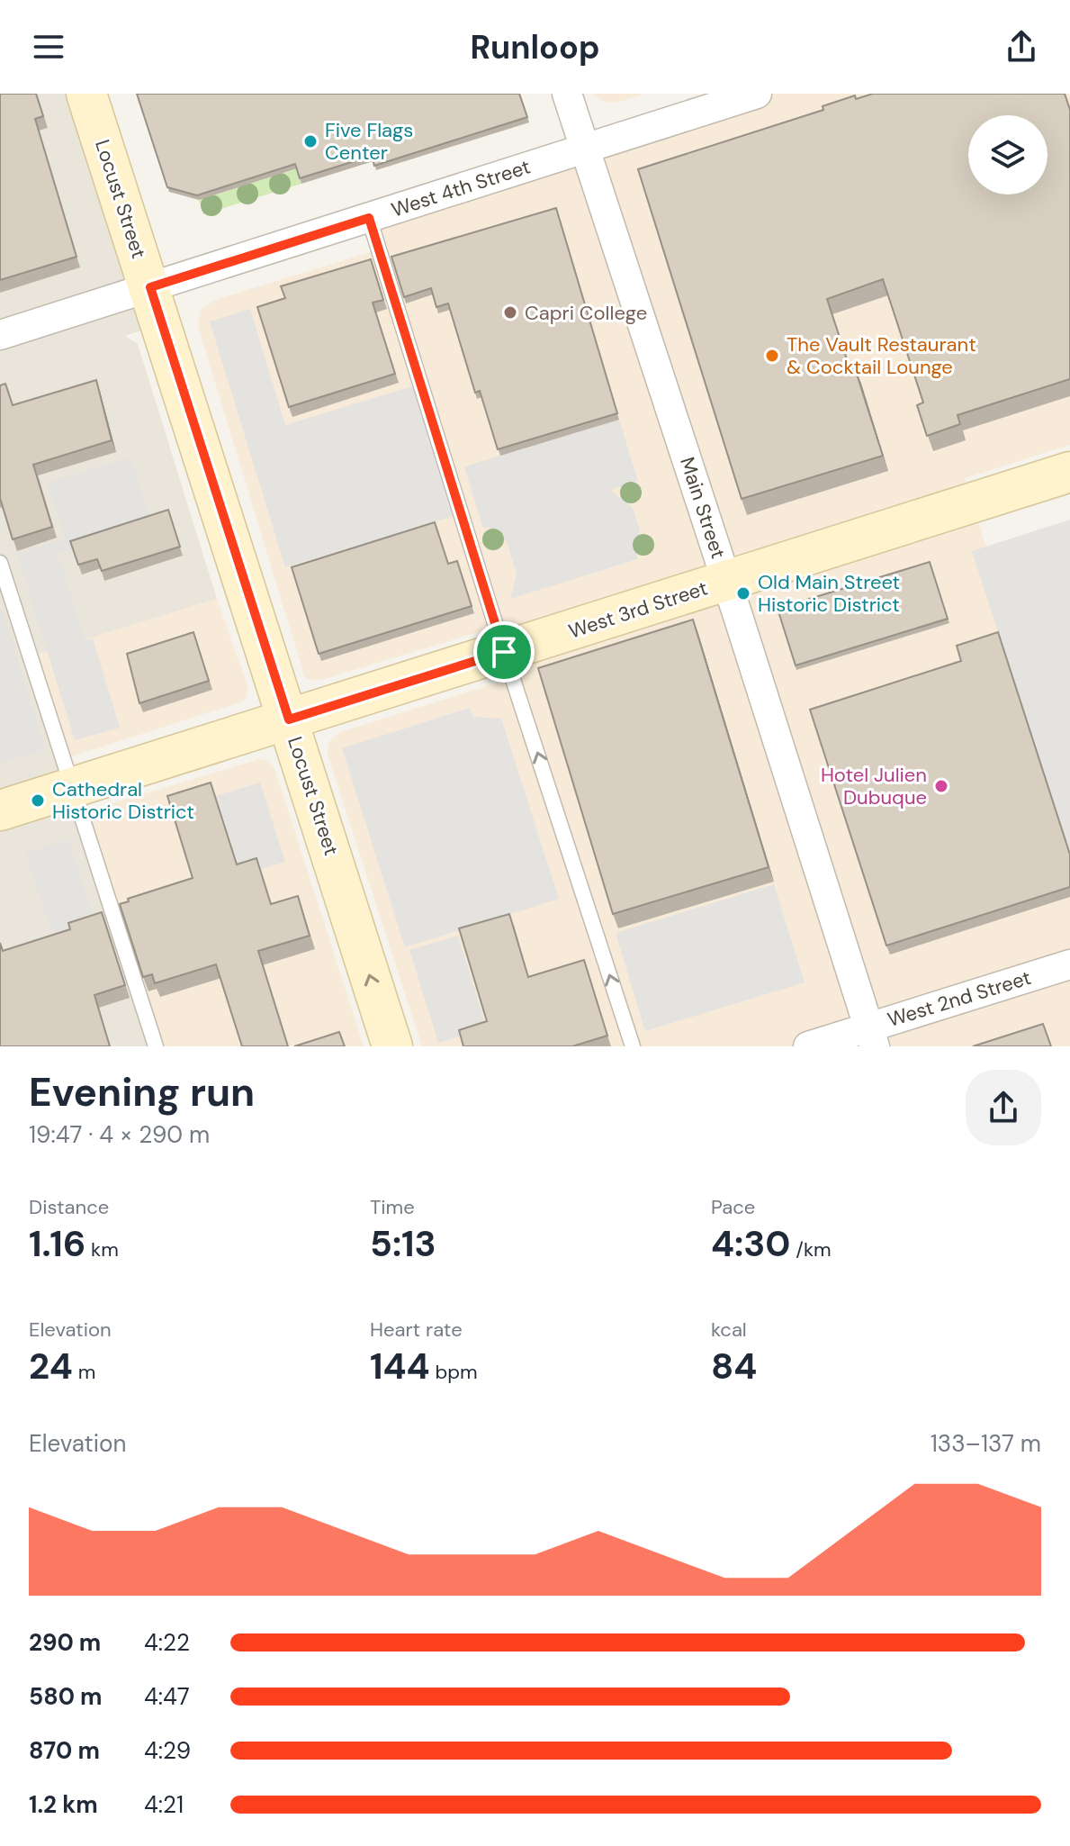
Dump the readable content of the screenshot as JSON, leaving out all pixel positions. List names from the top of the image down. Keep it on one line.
{"streets":{"street":["West 4th Street","Locust Street","Main Street","West 3rd Street","West 2nd Street"]},"crossings":[["West 4th Street","Locust Street"],["West 4th Street","Main Street"],["Locust Street","West 3rd Street"],["Main Street","West 3rd Street"],["Main Street","West 2nd Street"]],"places":["Five Flags Center","Capri College","The Vault Restaurant & Cocktail Lounge","Old Main Street Historic District","Hotel Julien Dubuque","Cathedral Historic District"],"page":{"header":"Runloop","heading":["Evening run","19:47 · 4 × 290 m"],"stats":[["Distance","1.16 km"],["Time","5:13"],["Pace","4:30 /km"],["Elevation","24 m"],["Heart rate","144 bpm"],["kcal","84"]],"chart":["Elevation","133–137 m"],"list":[{"name":"290 m","note":"4:22"},{"name":"580 m","note":"4:47"},{"name":"870 m","note":"4:29"},{"name":"1.2 km","note":"4:21"}]}}
